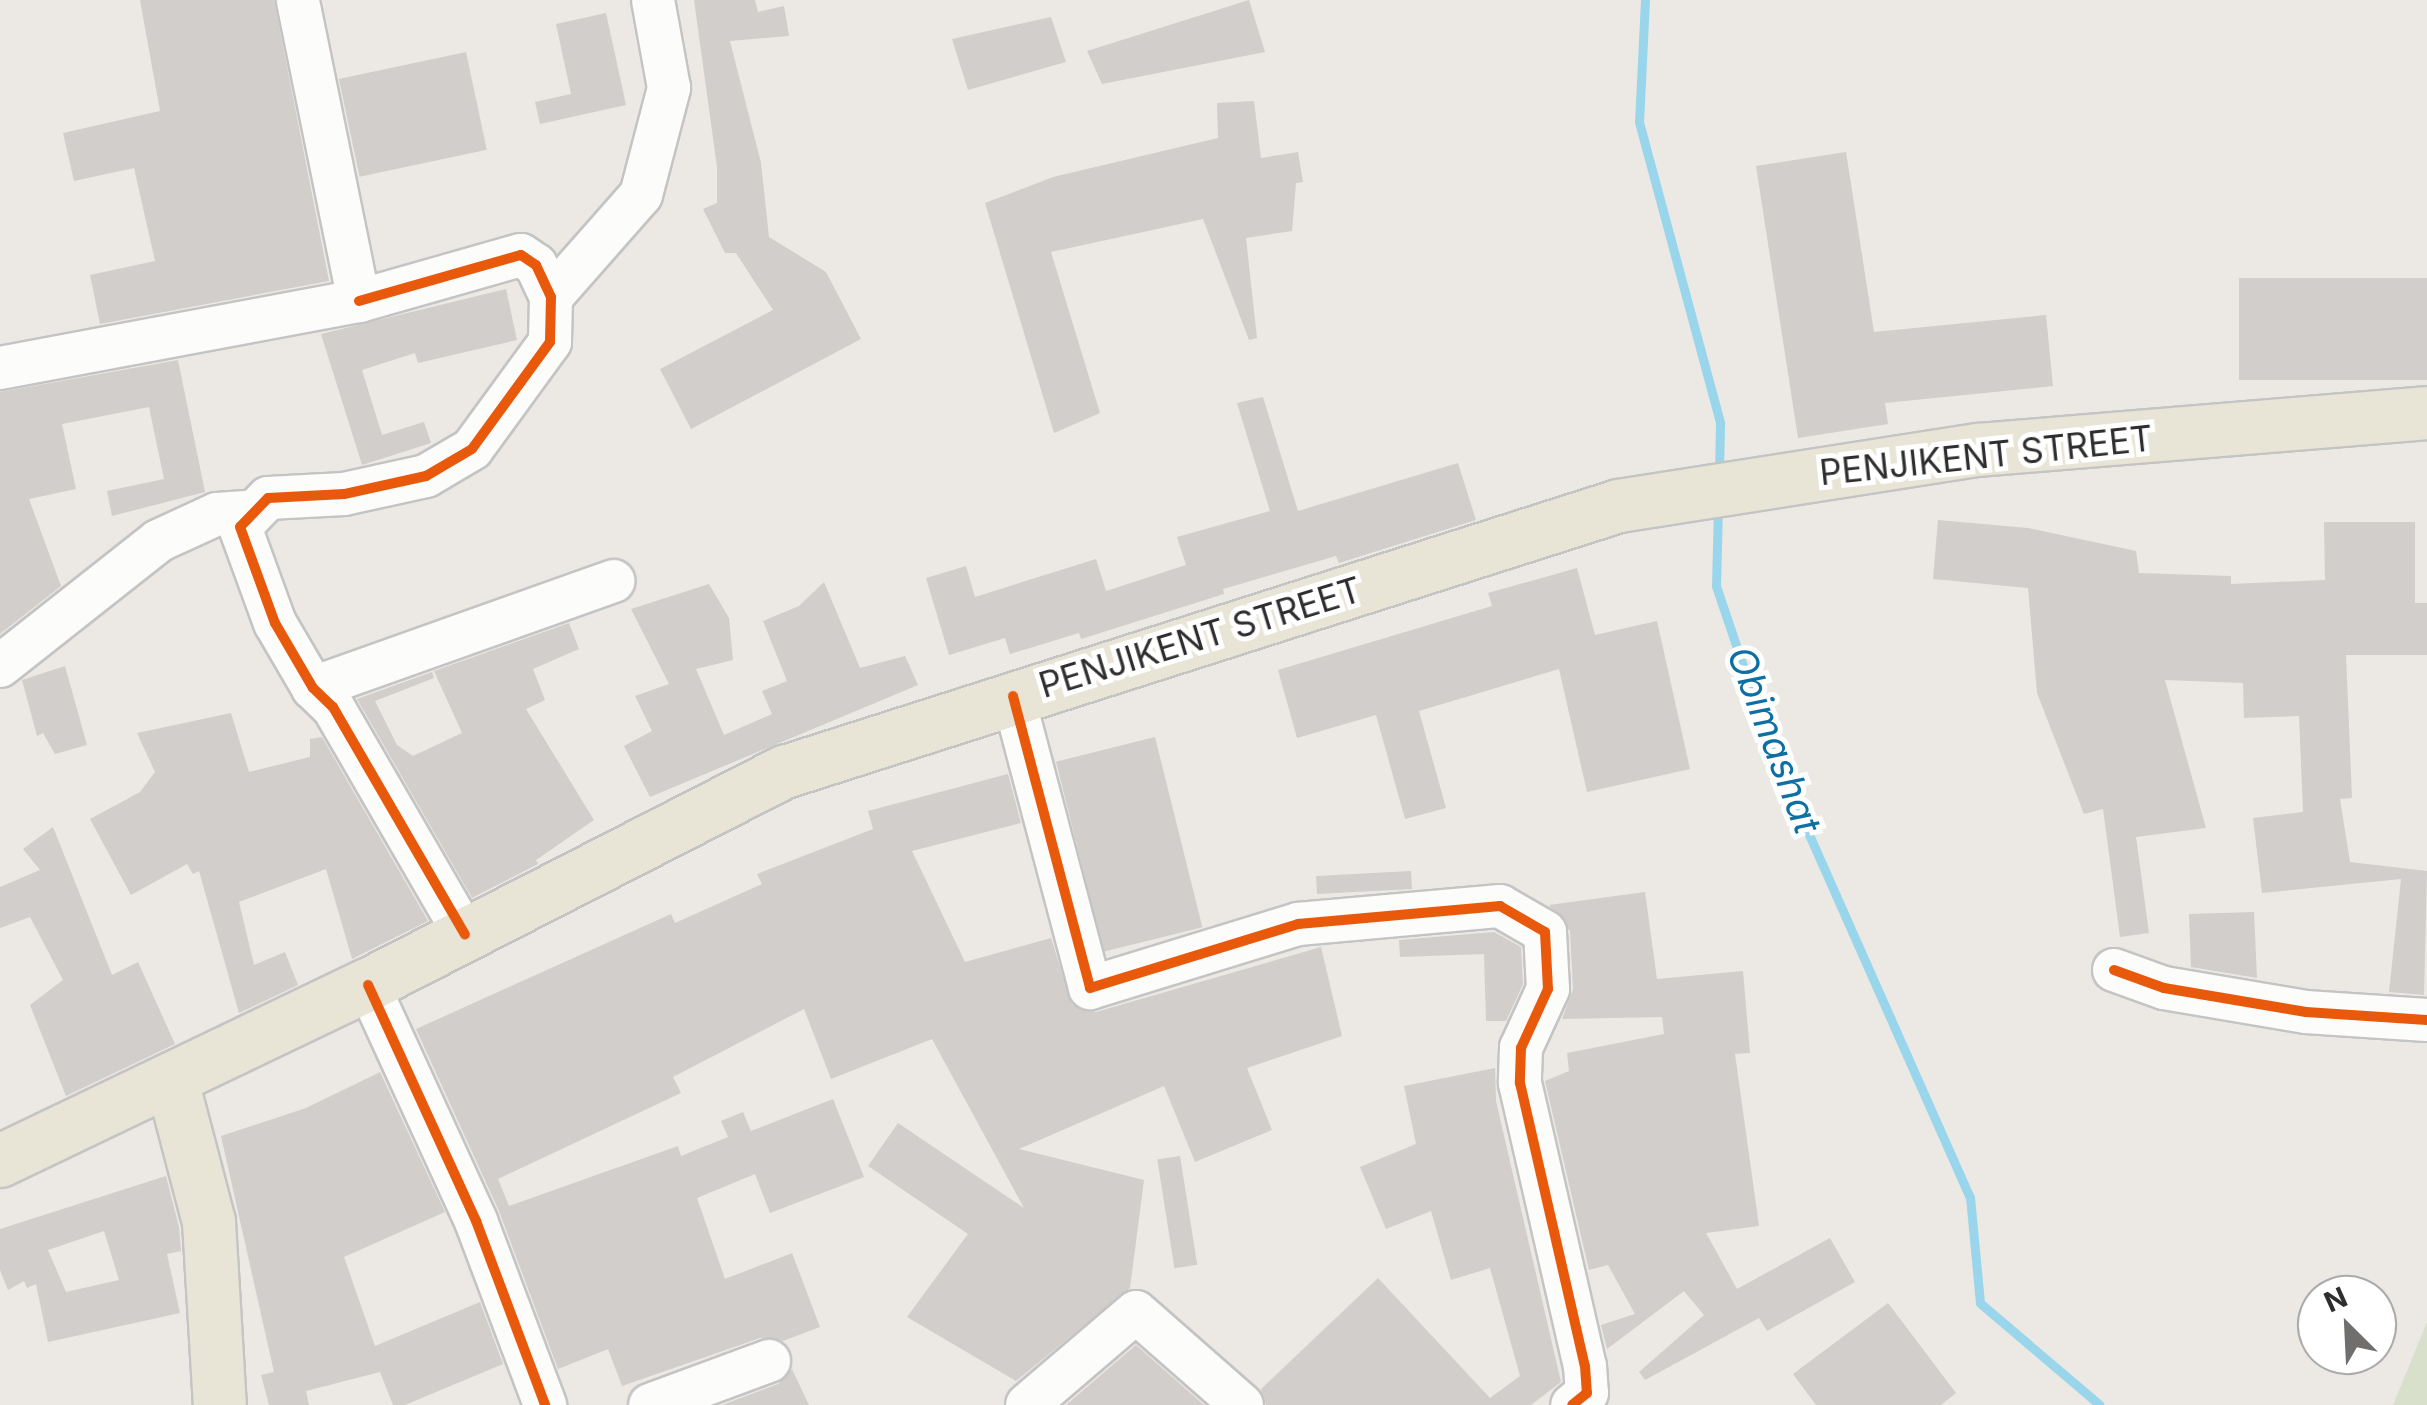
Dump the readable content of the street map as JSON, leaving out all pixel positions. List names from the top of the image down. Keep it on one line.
{"streets":{"main road":["PENJIKENT STREET"]},"water":["Obimashat"],"north":"top left"}
